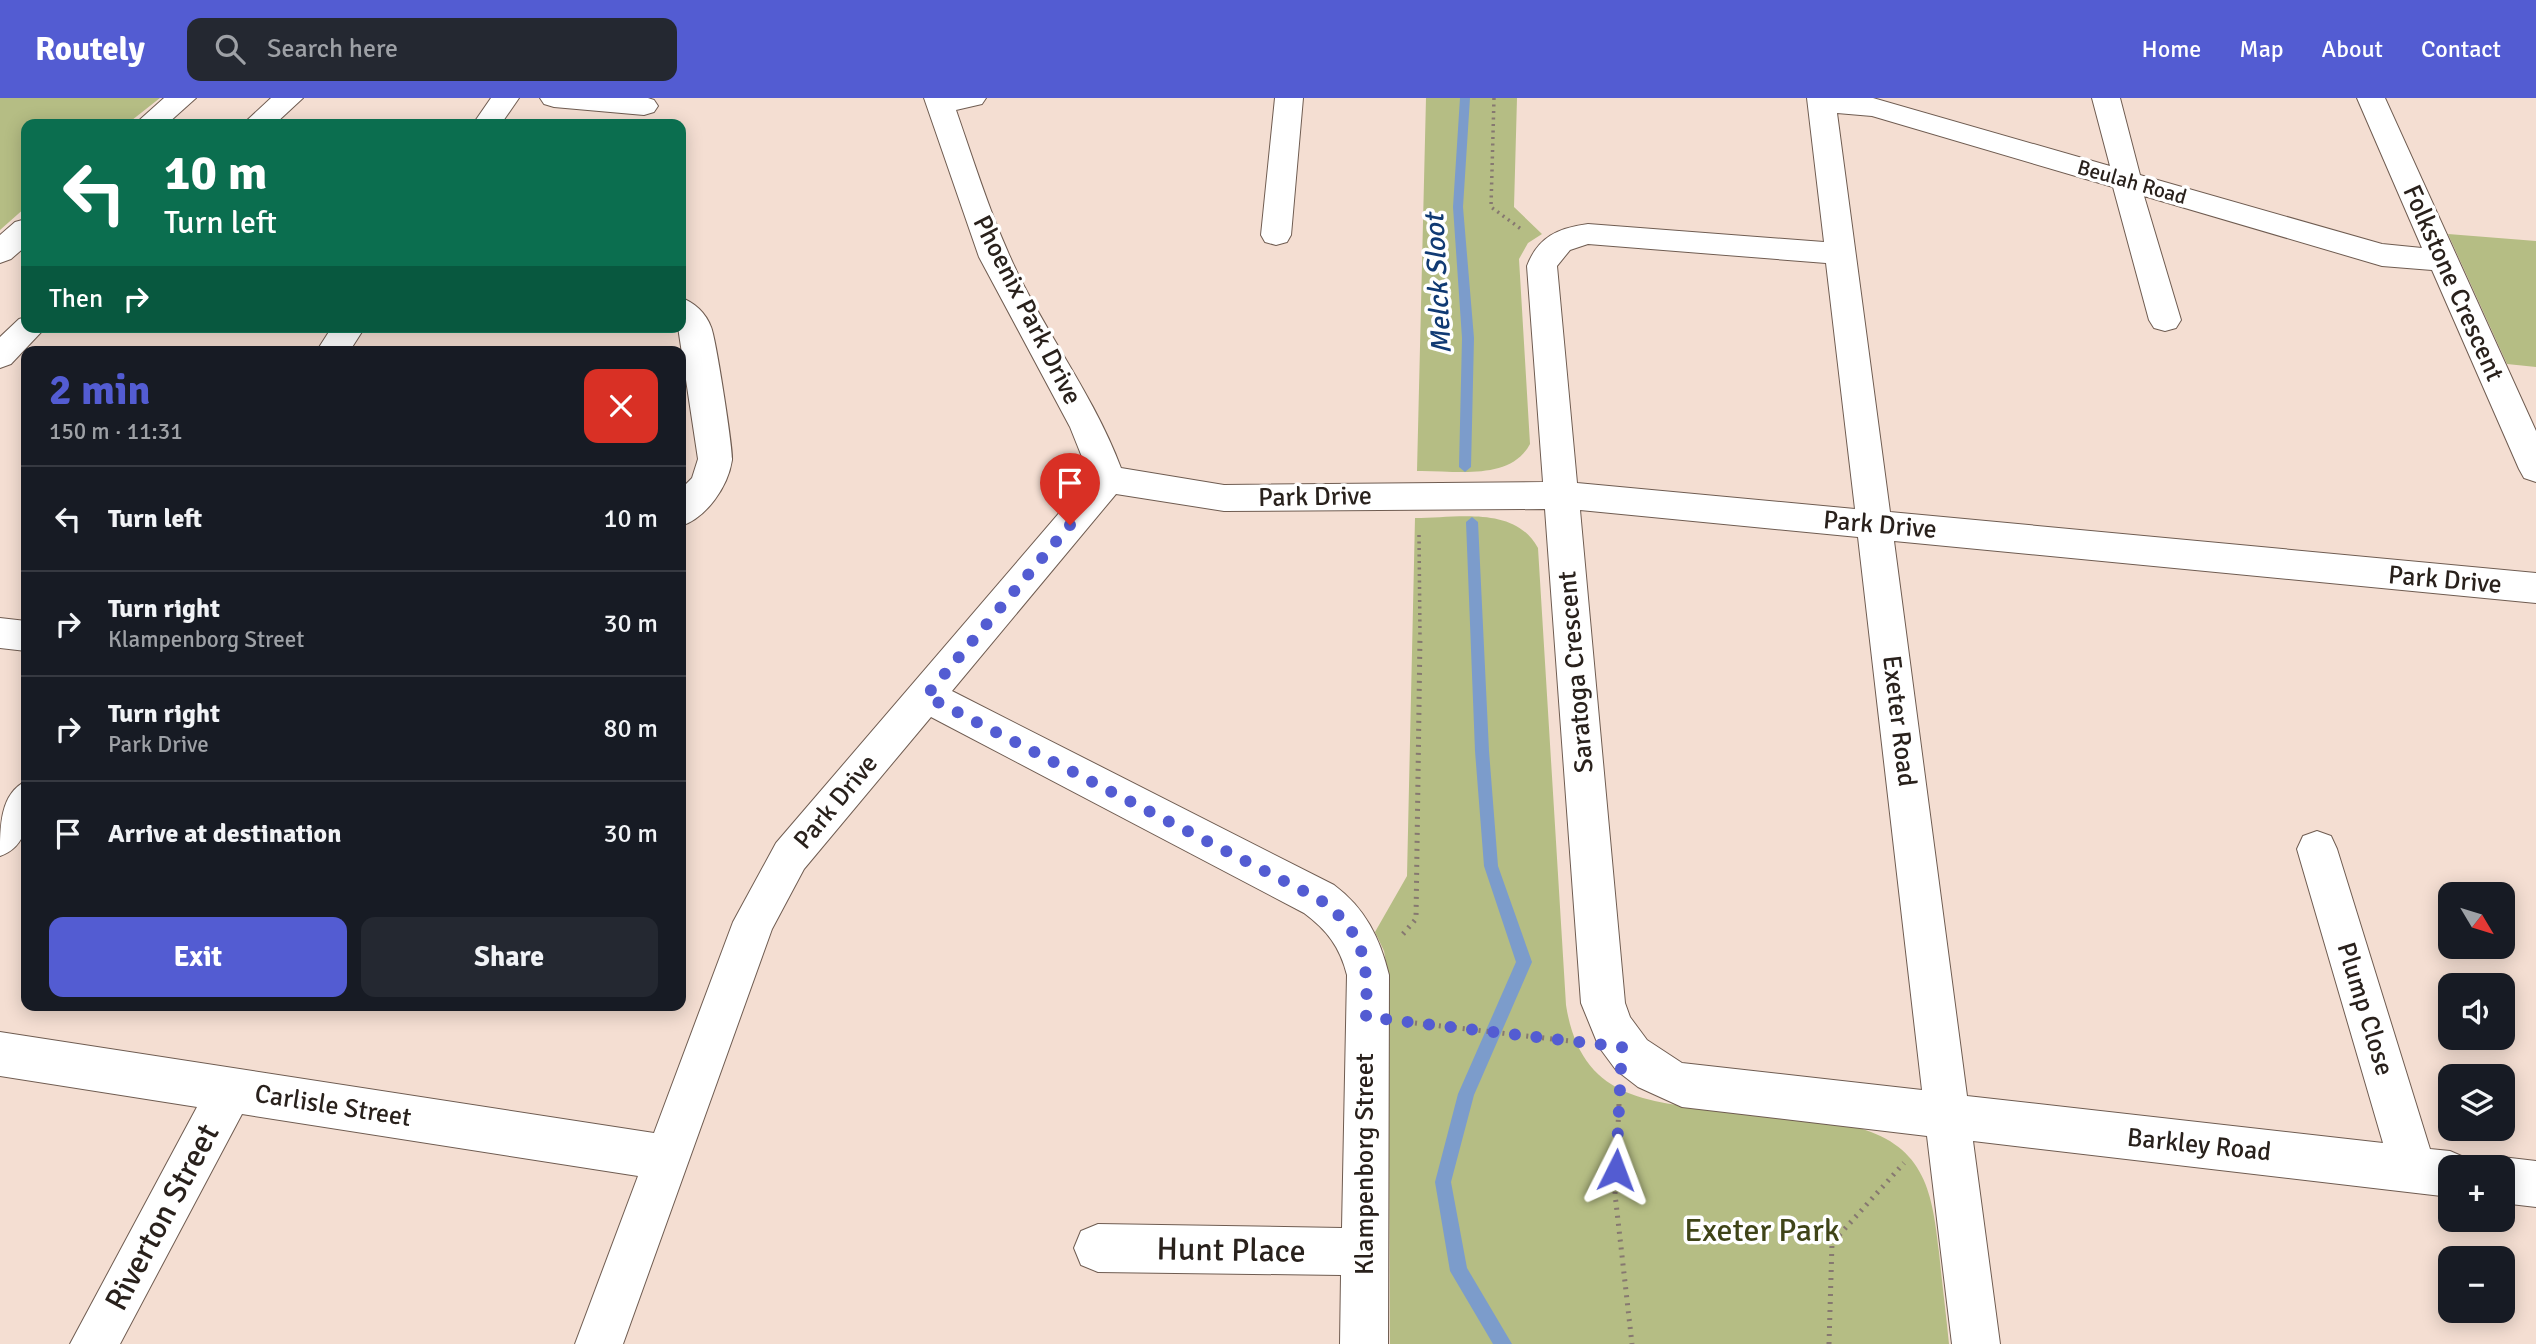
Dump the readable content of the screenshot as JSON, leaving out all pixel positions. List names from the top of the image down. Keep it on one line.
{"streets":{"street":["Beulah Road","Folkstone Crescent","Phoenix Park Drive","Park Drive","Saratoga Crescent","Exeter Road","Plump Close","Carlisle Street","Barkley Road","Klampenborg Street","Riverton Street","Hunt Place"]},"crossings":[["Beulah Road","Folkstone Crescent"],["Beulah Road","Exeter Road"],["Phoenix Park Drive","Park Drive"],["Park Drive","Saratoga Crescent"],["Park Drive","Exeter Road"],["Park Drive","Carlisle Street"],["Park Drive","Klampenborg Street"],["Saratoga Crescent","Exeter Road"],["Saratoga Crescent","Barkley Road"],["Exeter Road","Barkley Road"],["Plump Close","Barkley Road"],["Carlisle Street","Riverton Street"],["Klampenborg Street","Hunt Place"]],"water":["Melck Sloot"],"parks":["Exeter Park"],"north":"bottom right","page":{"header":"Routely","search":"Search here","nav":["Home","Map","About","Contact"],"turn":["10 m","Turn left"],"then":"Then","heading":["2 min","150 m · 11:31"],"list":[{"name":"Turn left","value":"10 m"},{"name":"Turn right","note":"Klampenborg Street","value":"30 m"},{"name":"Turn right","note":"Park Drive","value":"80 m"},{"name":"Arrive at destination","value":"30 m"}],"map_buttons":["+","−"],"buttons":["Exit","Share"]}}
